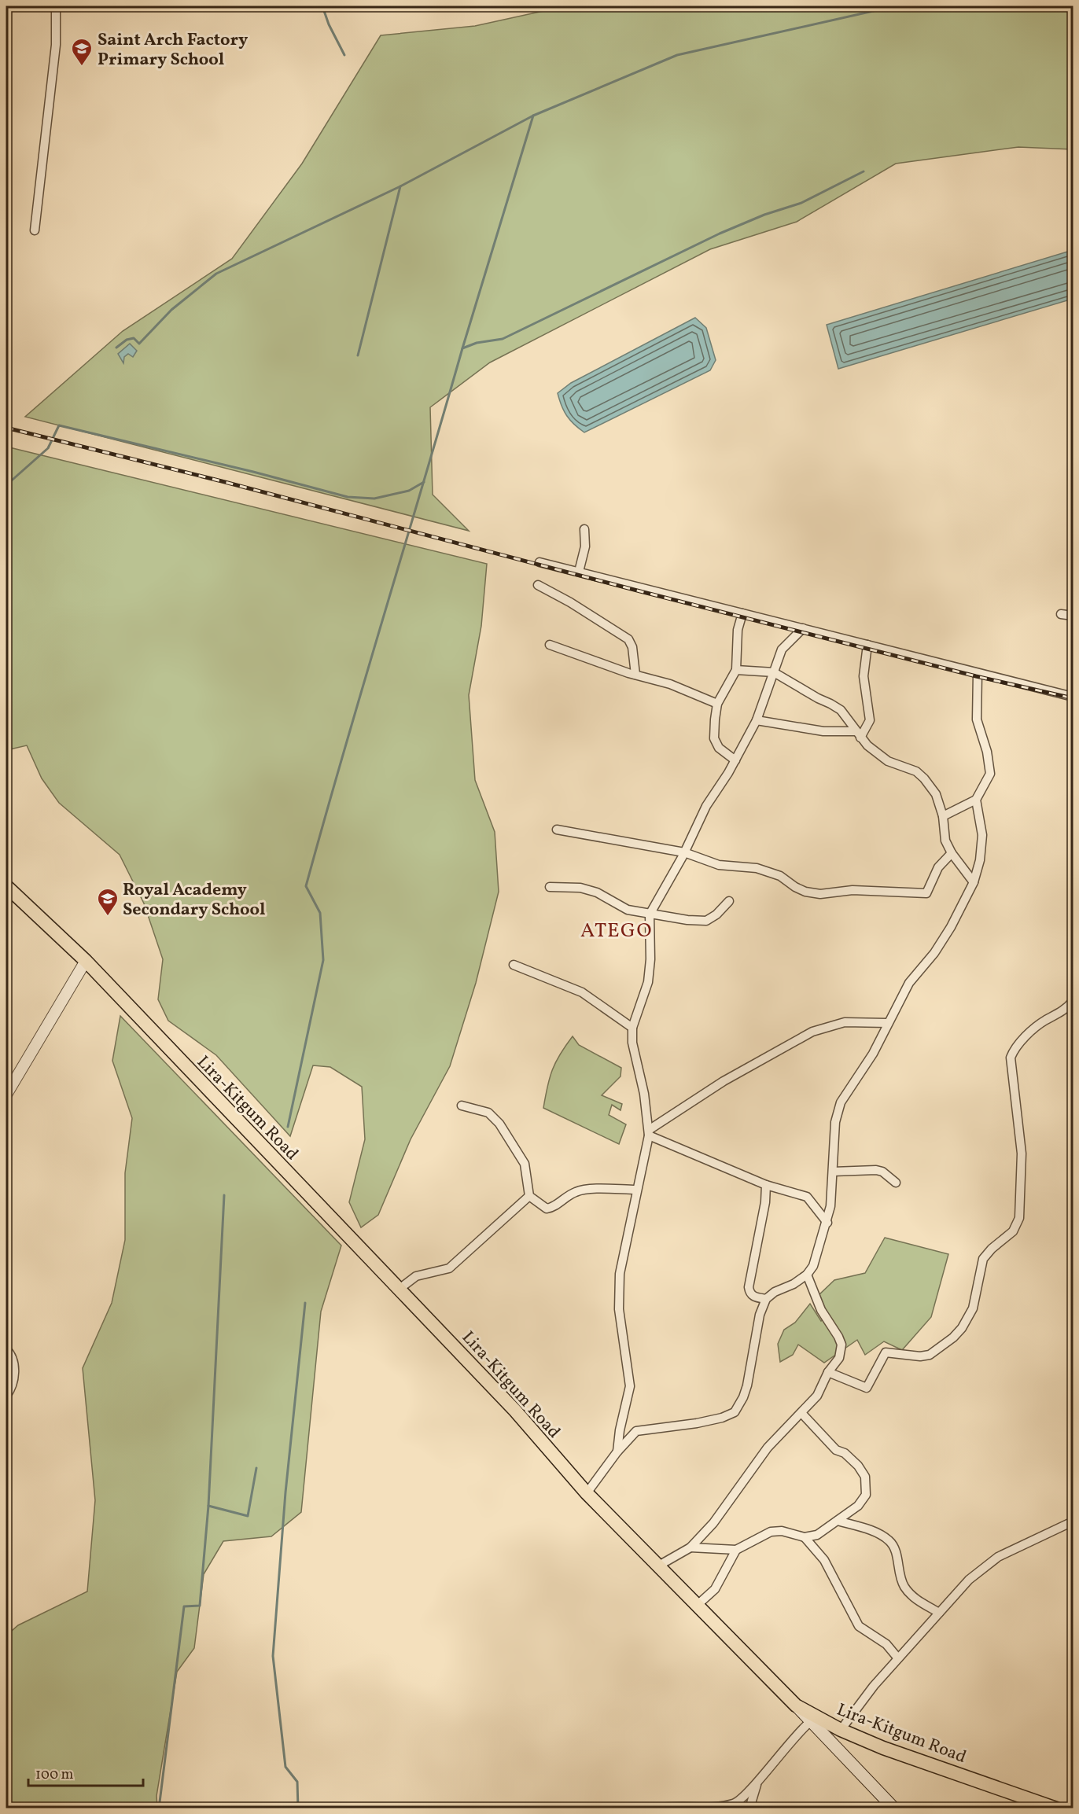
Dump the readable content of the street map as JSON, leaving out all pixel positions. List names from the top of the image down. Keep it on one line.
{"streets":{"main road":["Lira-Kitgum Road"]},"districts":["ATEGO"],"places":{"school or university":["Saint Arch Factory Primary School","Royal Academy Secondary School"]},"scale_bar":"100 m"}
